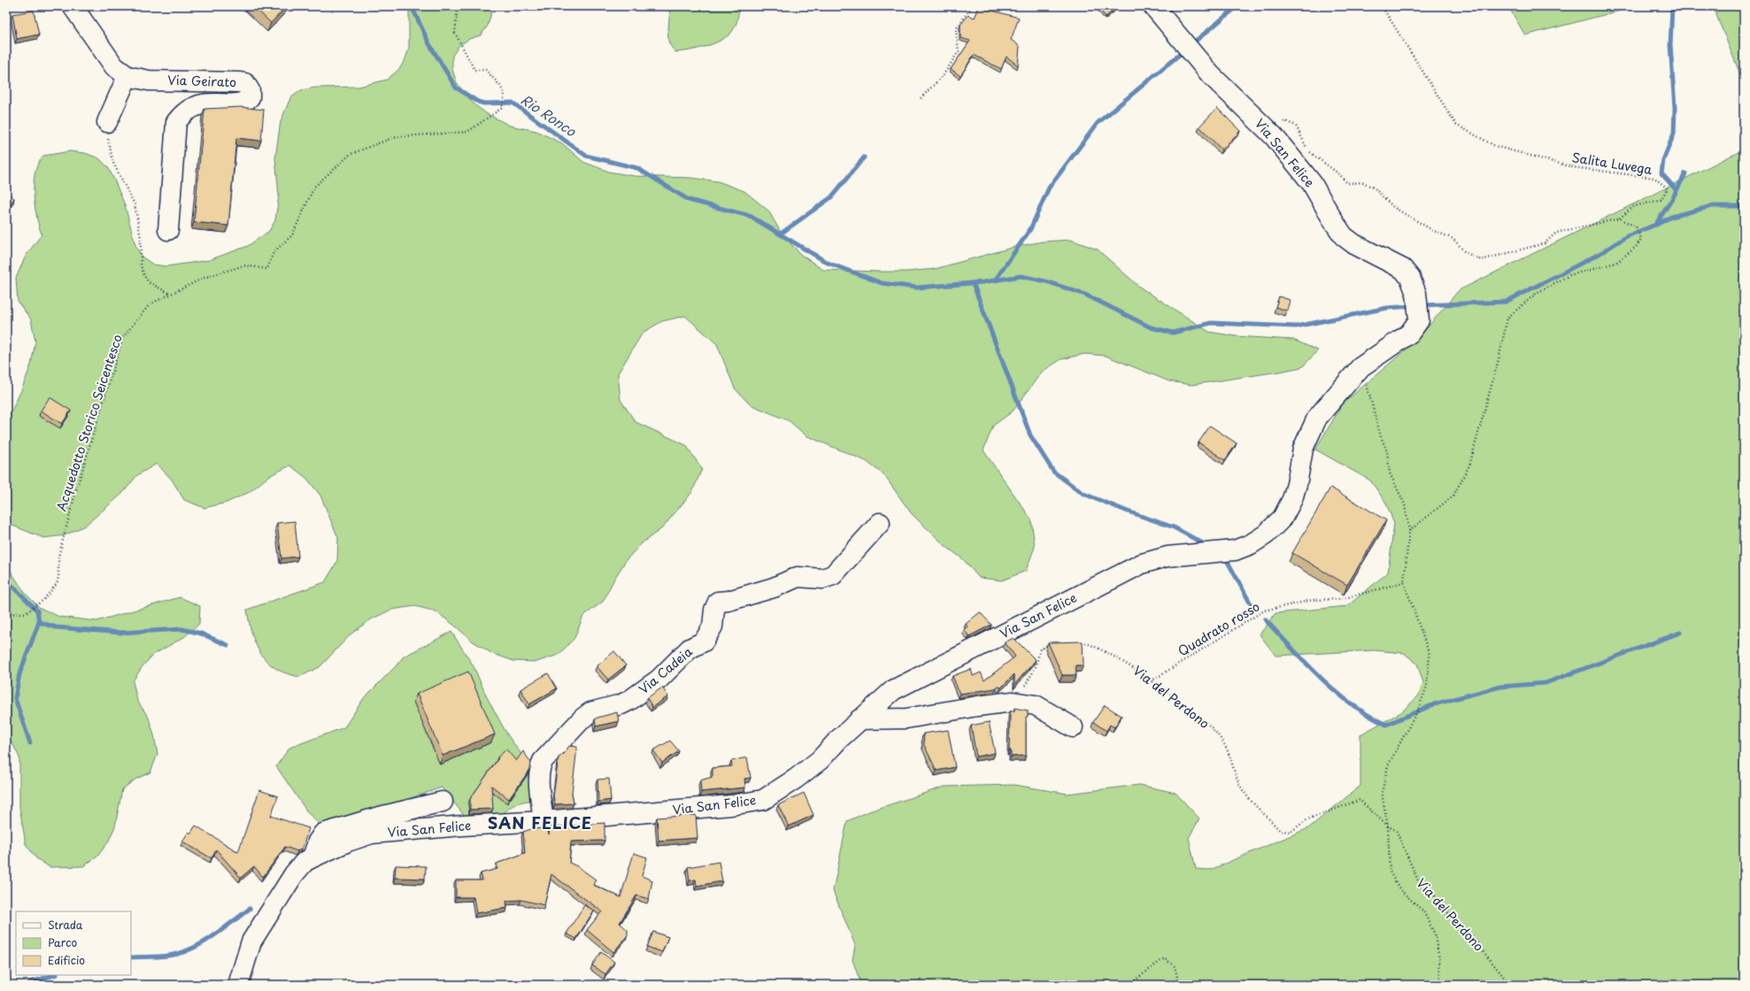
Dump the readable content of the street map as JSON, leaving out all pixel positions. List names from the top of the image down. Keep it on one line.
{"streets":{"street":["Via Geirato","Via San Felice","Via Cadeia"],"path":["Salita Luvega","Acquedotto Storico Seicentesco","Quadrato rosso","Via del Perdono"]},"crossings":[["Via San Felice","Salita Luvega"],["Via San Felice","Via Cadeia"],["Quadrato rosso","Via del Perdono"]],"districts":["SAN FELICE"],"water":["Rio Ronco"],"legend":["Strada","Parco","Edificio"]}
